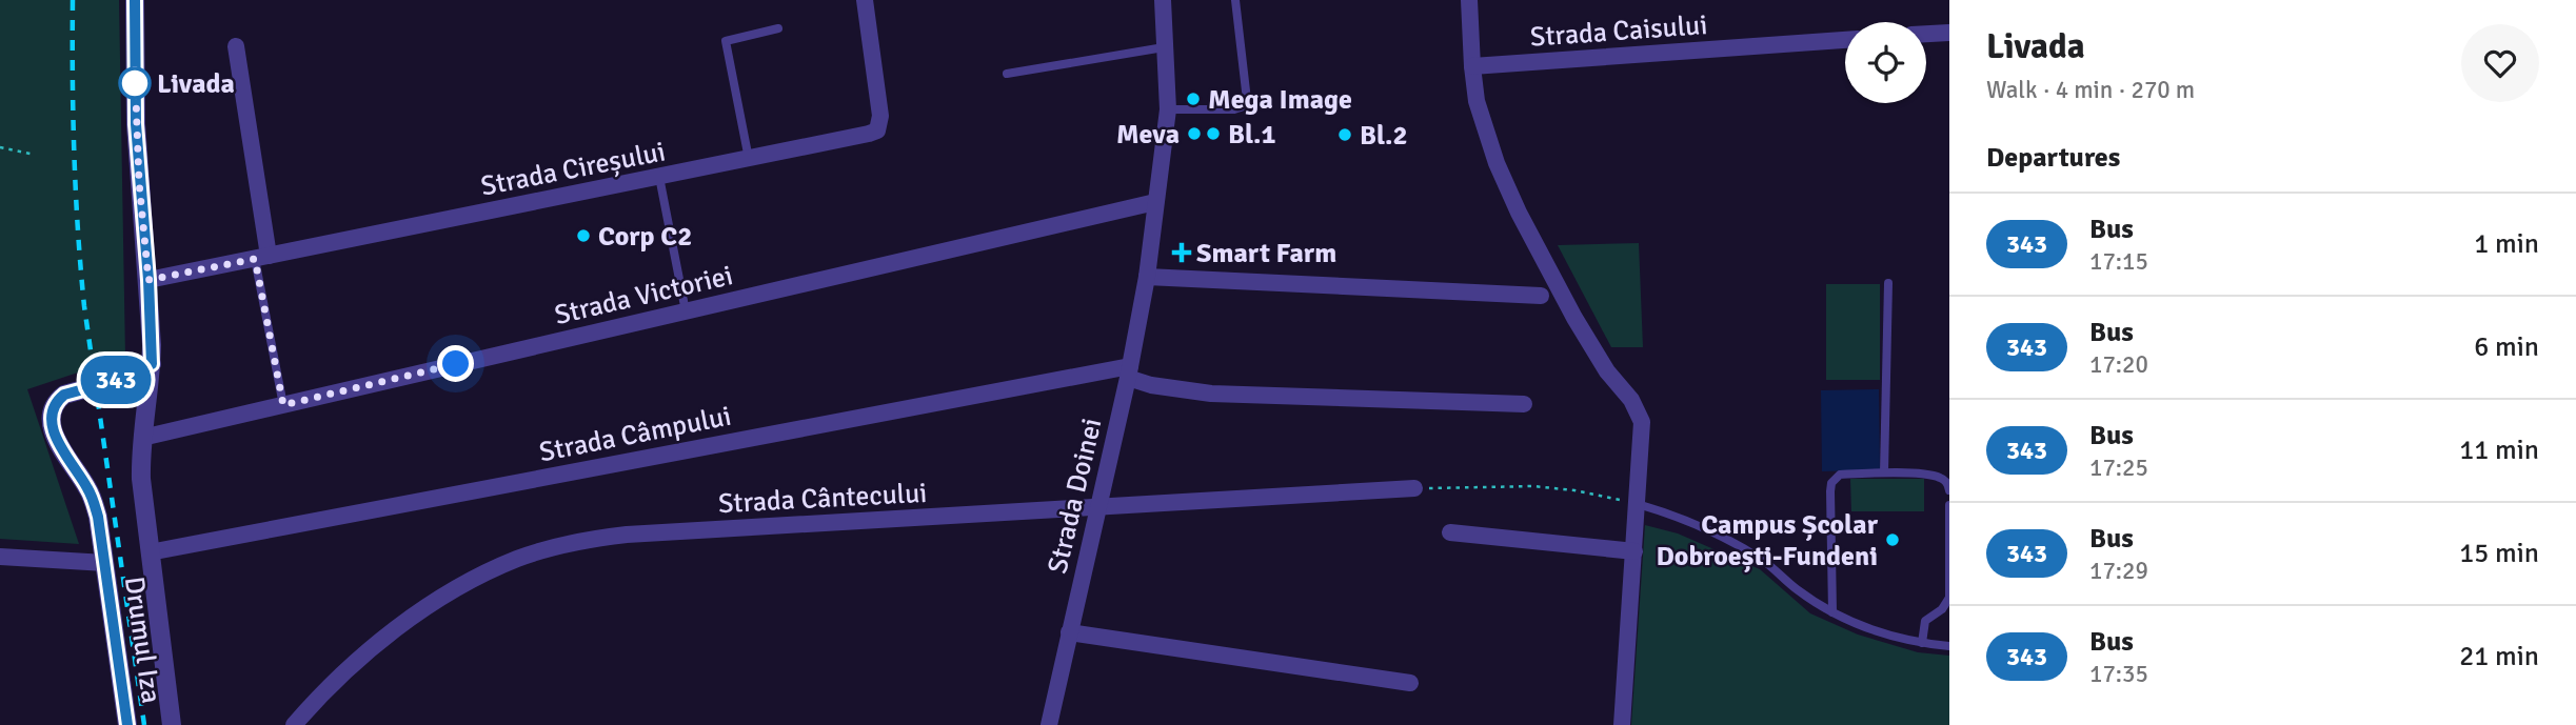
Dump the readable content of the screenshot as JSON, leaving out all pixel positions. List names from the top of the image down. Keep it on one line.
{"streets":{"street":["Strada Caisului","Strada Cireșului","Strada Victoriei","Strada Câmpului","Strada Doinei","Strada Cântecului","Drumul Iza"]},"crossings":[["Strada Victoriei","Strada Doinei"],["Strada Câmpului","Strada Doinei"],["Strada Doinei","Strada Cântecului"]],"places":{"other":["Livada","Mega Image","Meva","Bl.1","Bl.2","Corp C2","Campus Școlar Dobroești-Fundeni"],"health":["Smart Farm"]},"lines":["bus line 343"],"page":{"on_map":"343","heading":[["Livada","Walk · 4 min · 270 m"],"Departures"],"list":[{"mark":"343","name":"Bus","note":"17:15","value":"1 min"},{"mark":"343","name":"Bus","note":"17:20","value":"6 min"},{"mark":"343","name":"Bus","note":"17:25","value":"11 min"},{"mark":"343","name":"Bus","note":"17:29","value":"15 min"},{"mark":"343","name":"Bus","note":"17:35","value":"21 min"}]}}
